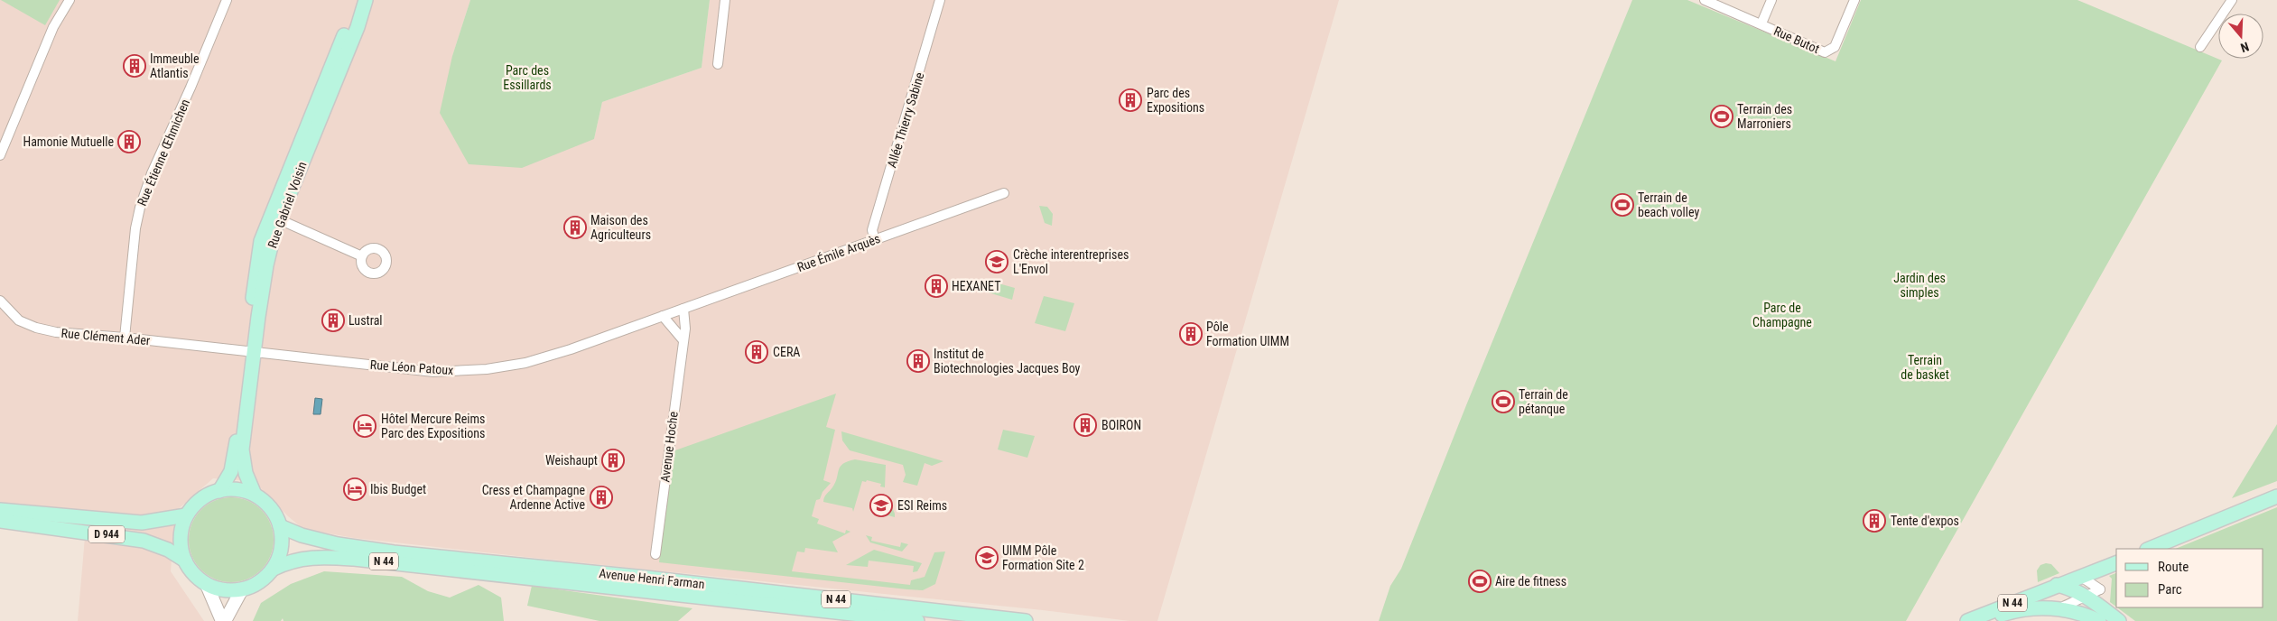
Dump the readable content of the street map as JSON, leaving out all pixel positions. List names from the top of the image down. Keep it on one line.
{"streets":{"main road":["Rue Gabriel Voisin","D 944","N 44","Avenue Henri Farman"],"street":["Rue Butot","Allée Thierry Sabine","Rue Étienne Œhmichen","Rue Émile Arquès","Rue Clément Ader","Rue Léon Patoux","Avenue Hoche"]},"crossings":[["Allée Thierry Sabine","Rue Émile Arquès"],["Rue Étienne Œhmichen","Rue Clément Ader"],["Rue Gabriel Voisin","Rue Clément Ader"],["Rue Gabriel Voisin","Rue Léon Patoux"],["Rue Gabriel Voisin","D 944"],["Rue Gabriel Voisin","Avenue Henri Farman"],["Rue Émile Arquès","Rue Léon Patoux"],["Rue Émile Arquès","Avenue Hoche"],["Rue Clément Ader","Rue Léon Patoux"],["D 944","Avenue Henri Farman"]],"parks":["Parc des Essillards","Jardin des simples","Parc de Champagne","Terrain de basket"],"places":{"building":["Immeuble Atlantis","Parc des Expositions","Hamonie Mutuelle","Maison des Agriculteurs","HEXANET","Lustral","Pôle Formation UIMM","CERA","Institut de Biotechnologies Jacques Boy","BOIRON","Weishaupt","Cress et Champagne Ardenne Active","Tente d'expos"],"sports":["Terrain des Marroniers","Terrain de beach volley","Terrain de pétanque","Aire de fitness"],"school or university":["Crèche interentreprises L'Envol","ESI Reims","UIMM Pôle Formation Site 2"],"hotel":["Hôtel Mercure Reims Parc des Expositions","Ibis Budget"]},"legend":["Route","Parc"],"north":"bottom"}
